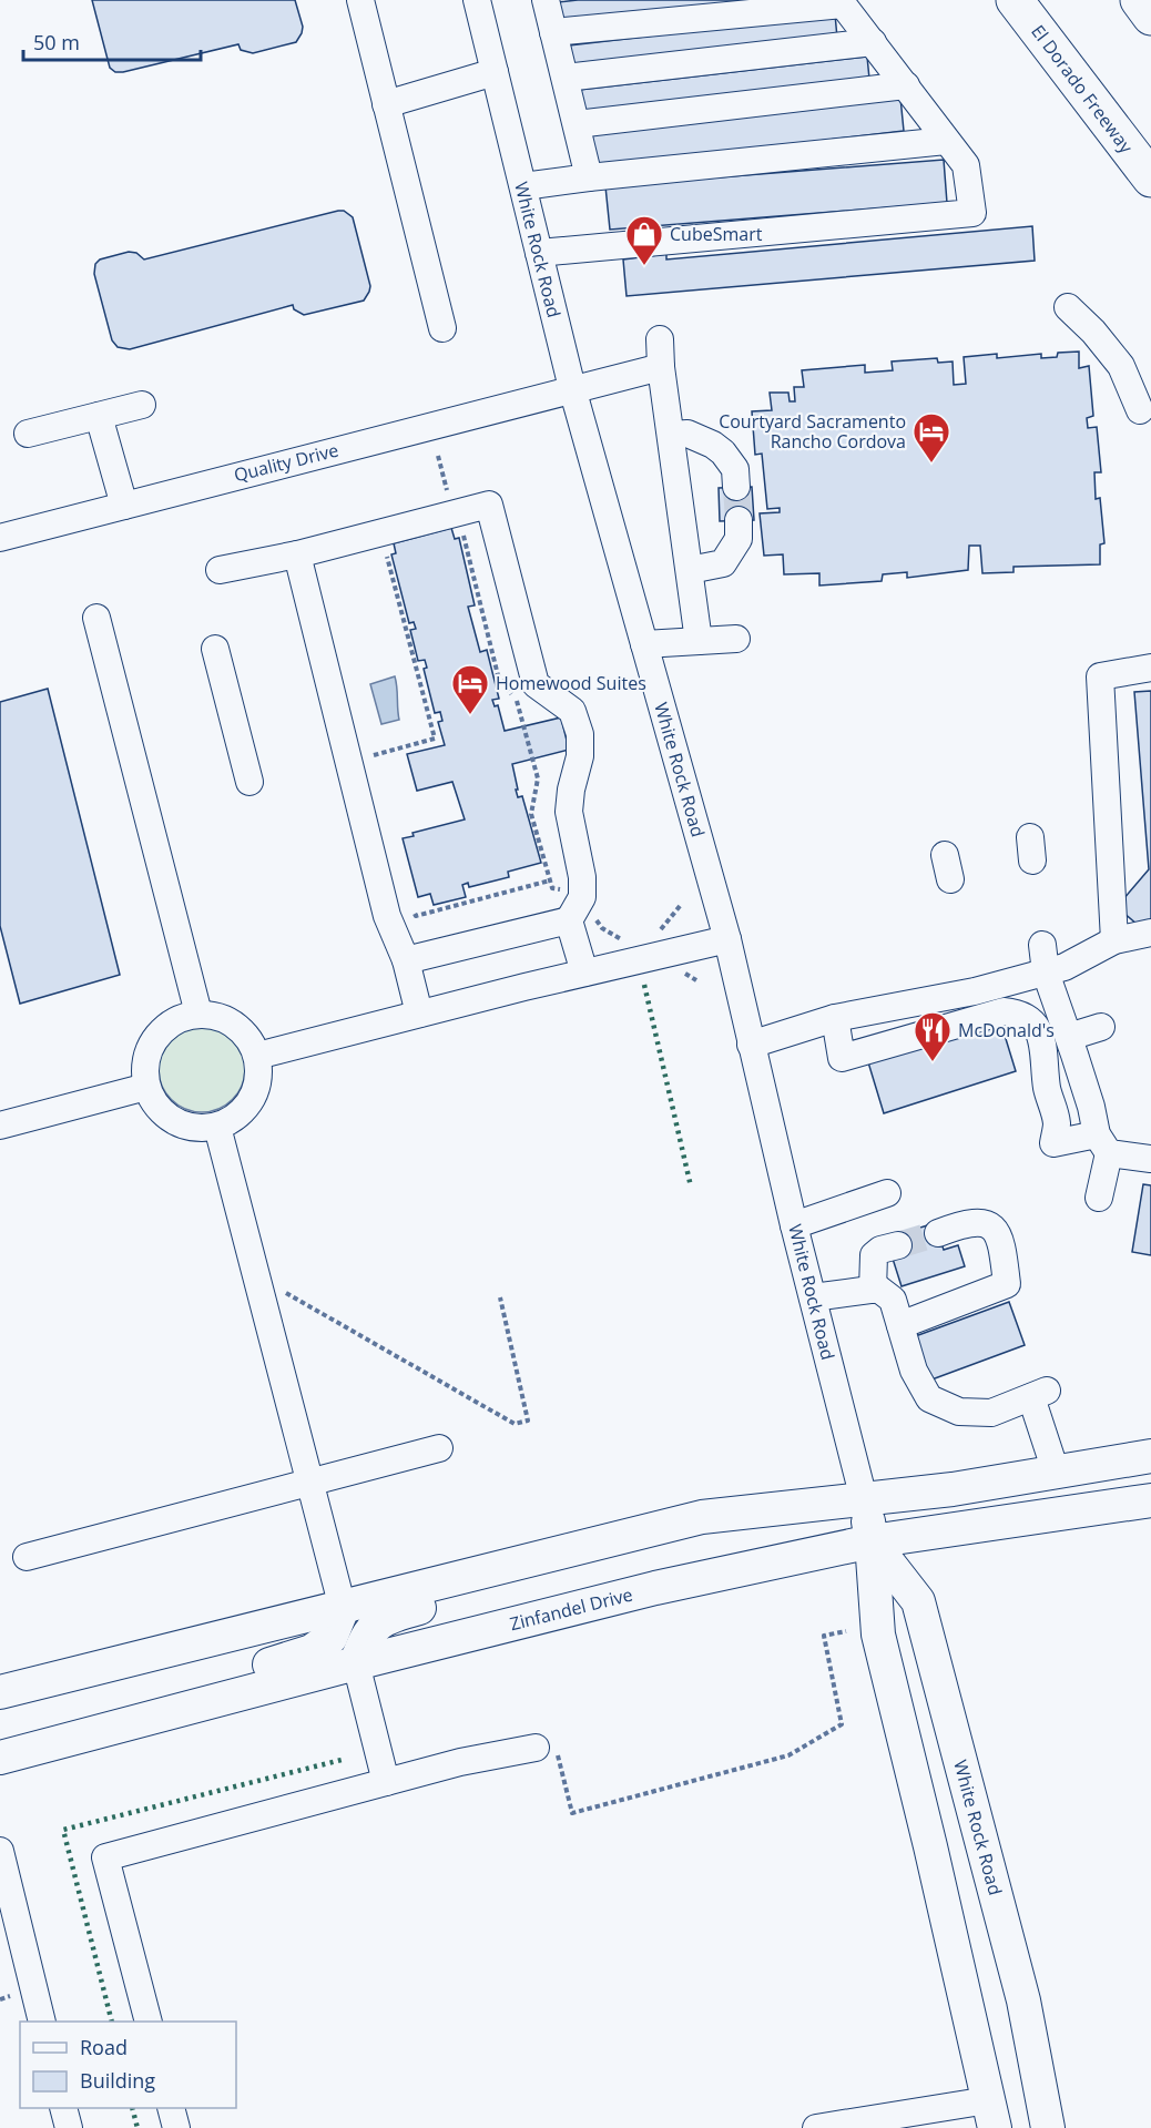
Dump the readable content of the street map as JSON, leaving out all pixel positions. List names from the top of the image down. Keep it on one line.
{"streets":{"highway":["El Dorado Freeway"],"main road":["White Rock Road","Zinfandel Drive"],"street":["Quality Drive"]},"crossings":[["White Rock Road","Quality Drive"],["White Rock Road","Zinfandel Drive"]],"places":{"shop":["CubeSmart"],"hotel":["Courtyard Sacramento Rancho Cordova","Homewood Suites"],"restaurant":["McDonald's"]},"legend":["Road","Building"],"scale_bar":"50 m"}
